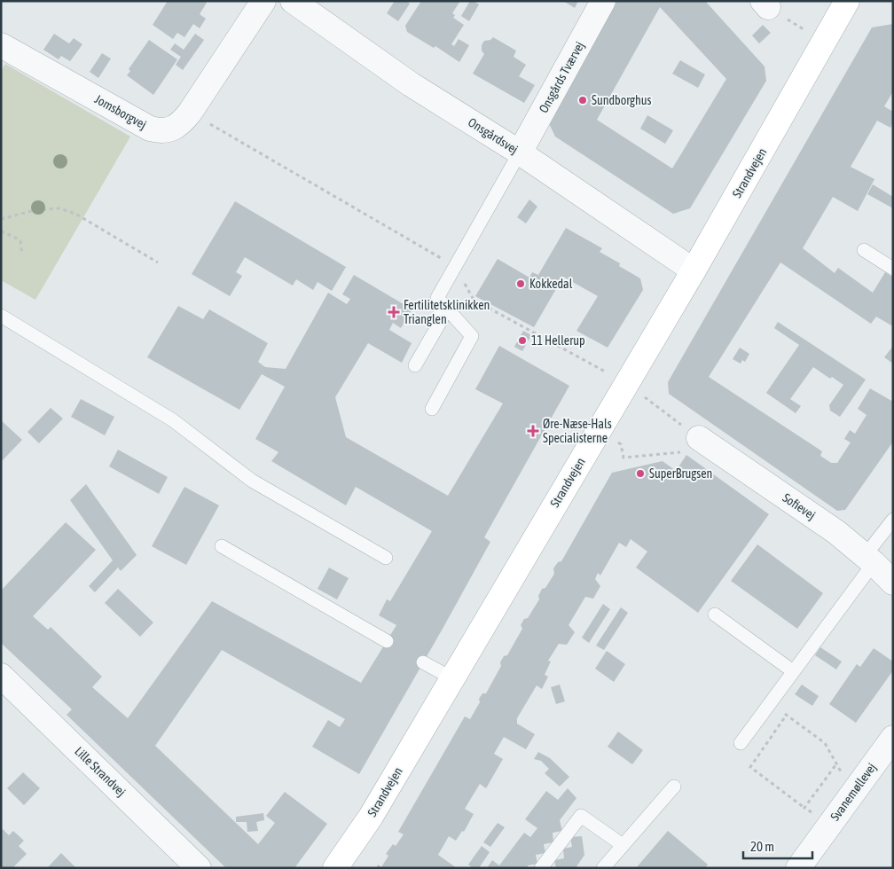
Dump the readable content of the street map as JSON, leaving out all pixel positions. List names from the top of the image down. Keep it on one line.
{"streets":{"main road":["Strandvejen"],"street":["Onsgårds Tværvej","Jomsborgvej","Onsgårdsvej","Sofievej","Lille Strandvej","Svanemøllevej"]},"crossings":[["Onsgårds Tværvej","Onsgårdsvej"],["Onsgårdsvej","Strandvejen"]],"places":{"other":["Sundborghus","Kokkedal","11 Hellerup","SuperBrugsen"],"health":["Fertilitetsklinikken Trianglen","Øre-Næse-Hals Specialisterne"]},"scale_bar":"20 m"}
